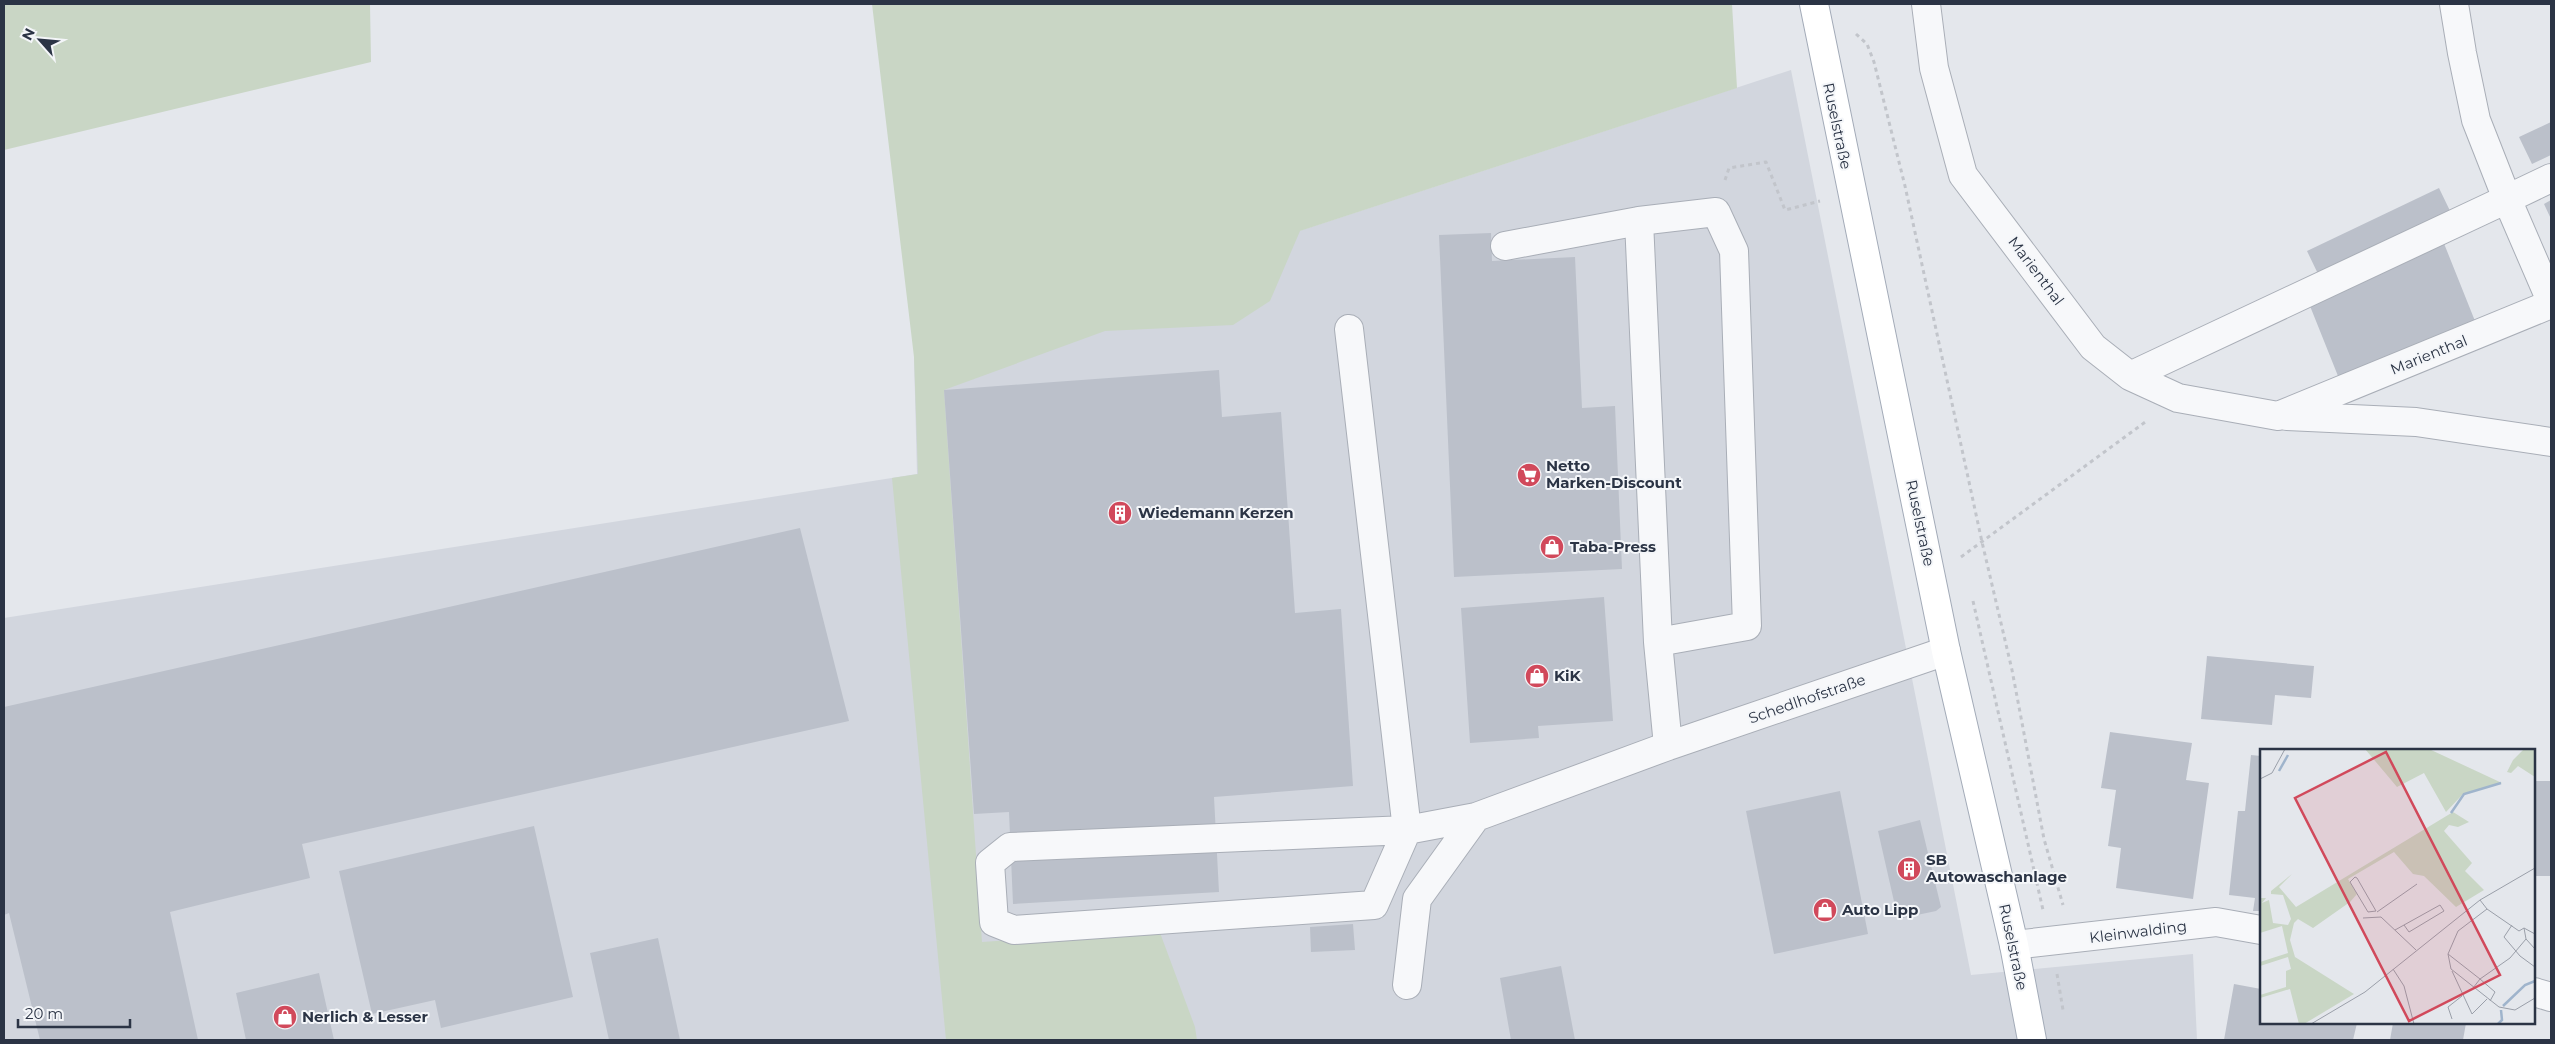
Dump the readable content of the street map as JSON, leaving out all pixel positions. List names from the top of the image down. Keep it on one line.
{"streets":{"main road":["Ruselstraße"],"street":["Marienthal","Schedlhofstraße","Kleinwalding"]},"crossings":[["Ruselstraße","Schedlhofstraße"],["Ruselstraße","Kleinwalding"]],"places":{"supermarket":["Netto Marken-Discount"],"building":["Wiedemann Kerzen","SB Autowaschanlage"],"shop":["Taba-Press","KiK","Auto Lipp","Nerlich & Lesser"]},"scale_bar":"20 m","north":"top left"}
